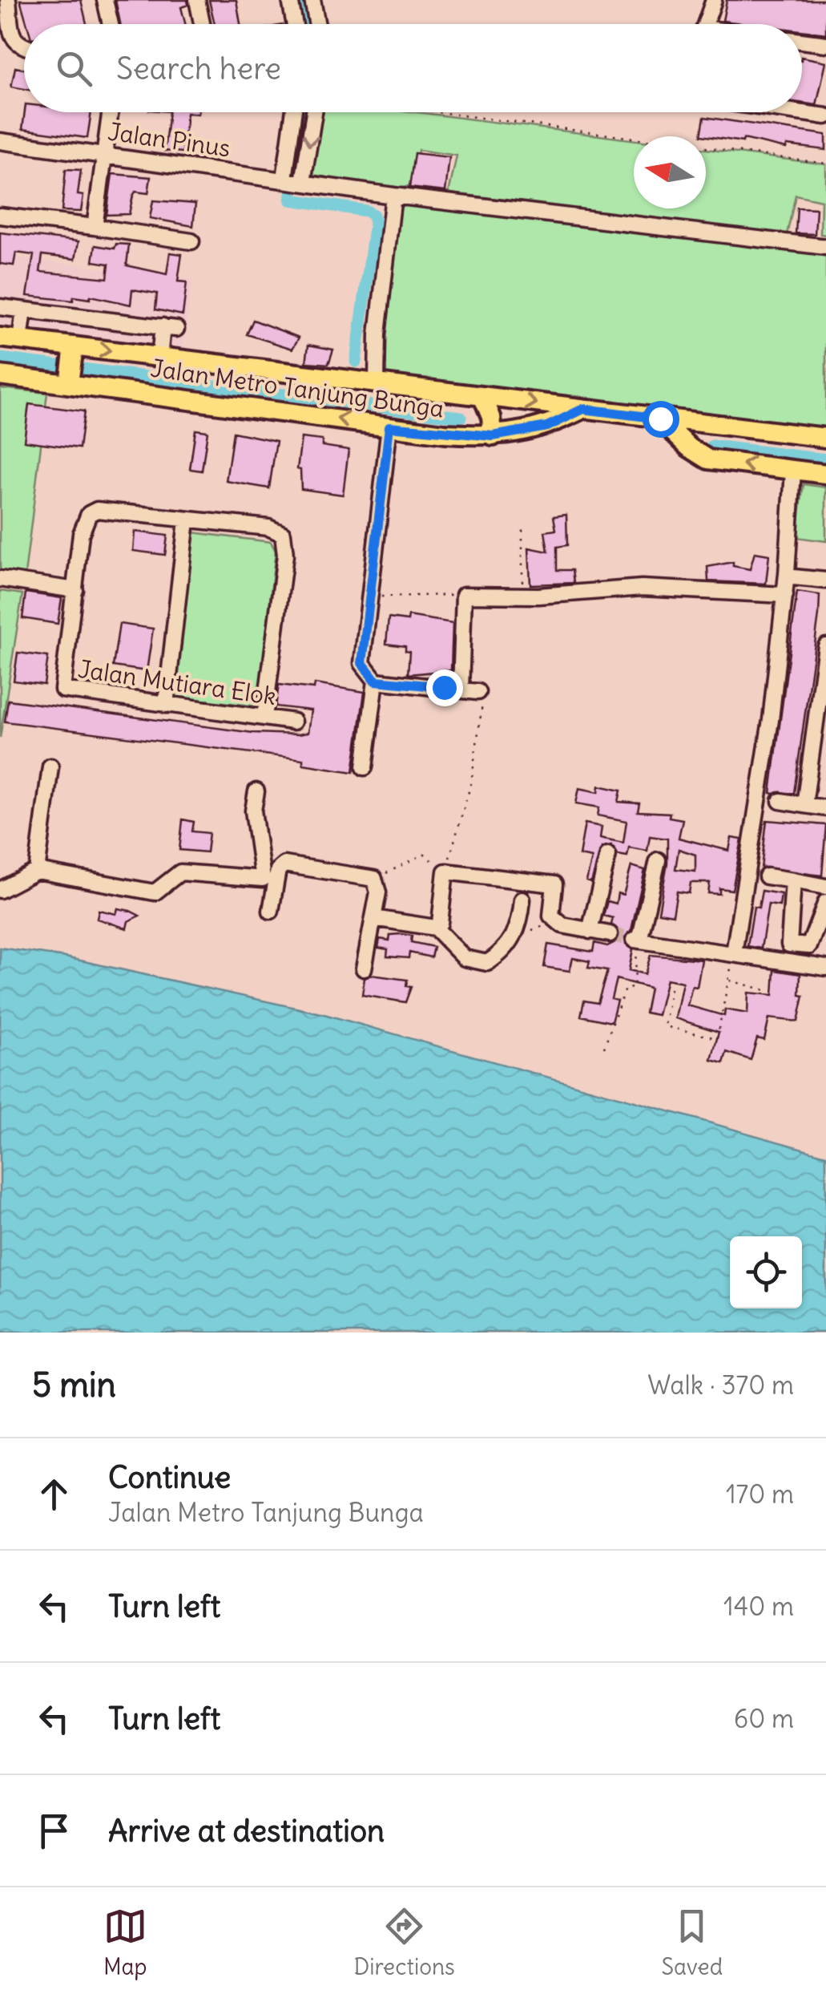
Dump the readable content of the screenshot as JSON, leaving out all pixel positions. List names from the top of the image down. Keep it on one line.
{"streets":{"main road":["Jalan Metro Tanjung Bunga"],"street":["Jalan Pinus","Jalan Mutiara Elok"]},"north":"left","page":{"search":"Search here","heading":["5 min","Walk · 370 m"],"list":[["Continue","Jalan Metro Tanjung Bunga","170 m"],["Turn left","140 m"],["Turn left","60 m"],"Arrive at destination"],"nav":["Map","Directions","Saved"]}}
